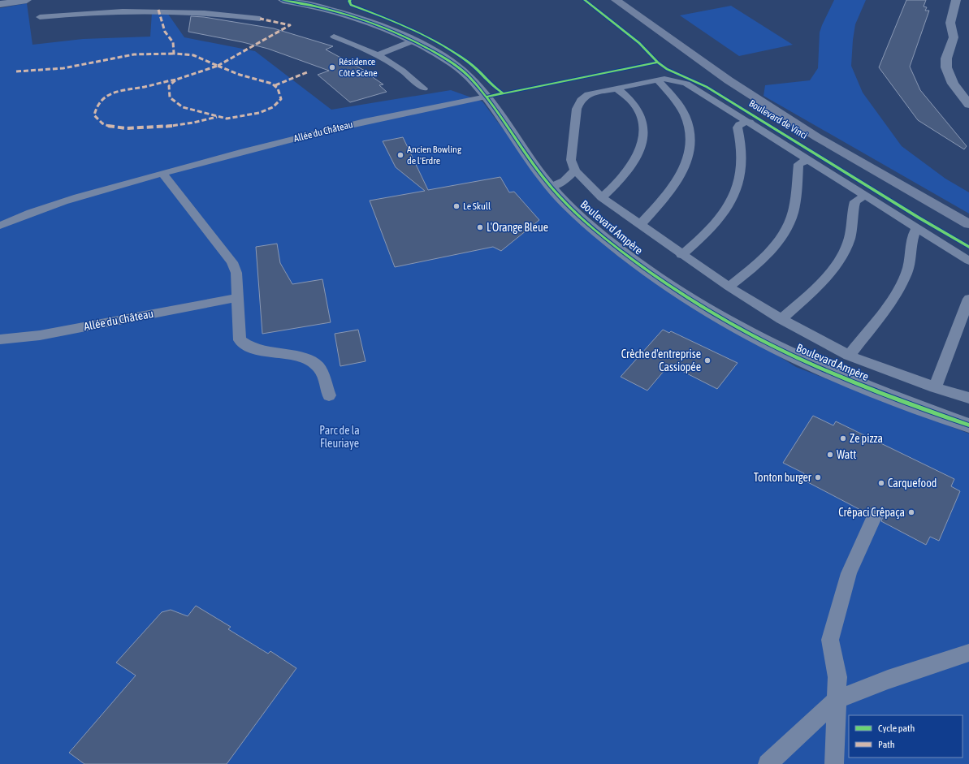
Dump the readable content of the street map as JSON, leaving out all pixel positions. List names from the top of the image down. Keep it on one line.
{"streets":{"main road":["Boulevard de Vinci"],"street":["Boulevard Ampère"],"lane":["Allée du Château"]},"crossings":[["Allée du Château","Boulevard Ampère"]],"parks":["Parc de la Fleuriaye"],"places":["Résidence Côté Scène","Ancien Bowling de l'Erdre","Le Skull","L'Orange Bleue","Crèche d'entreprise Cassiopée","Ze pizza","Watt","Tonton burger","Carquefood","Crêpaci Crêpaça"],"legend":["Cycle path","Path"]}
